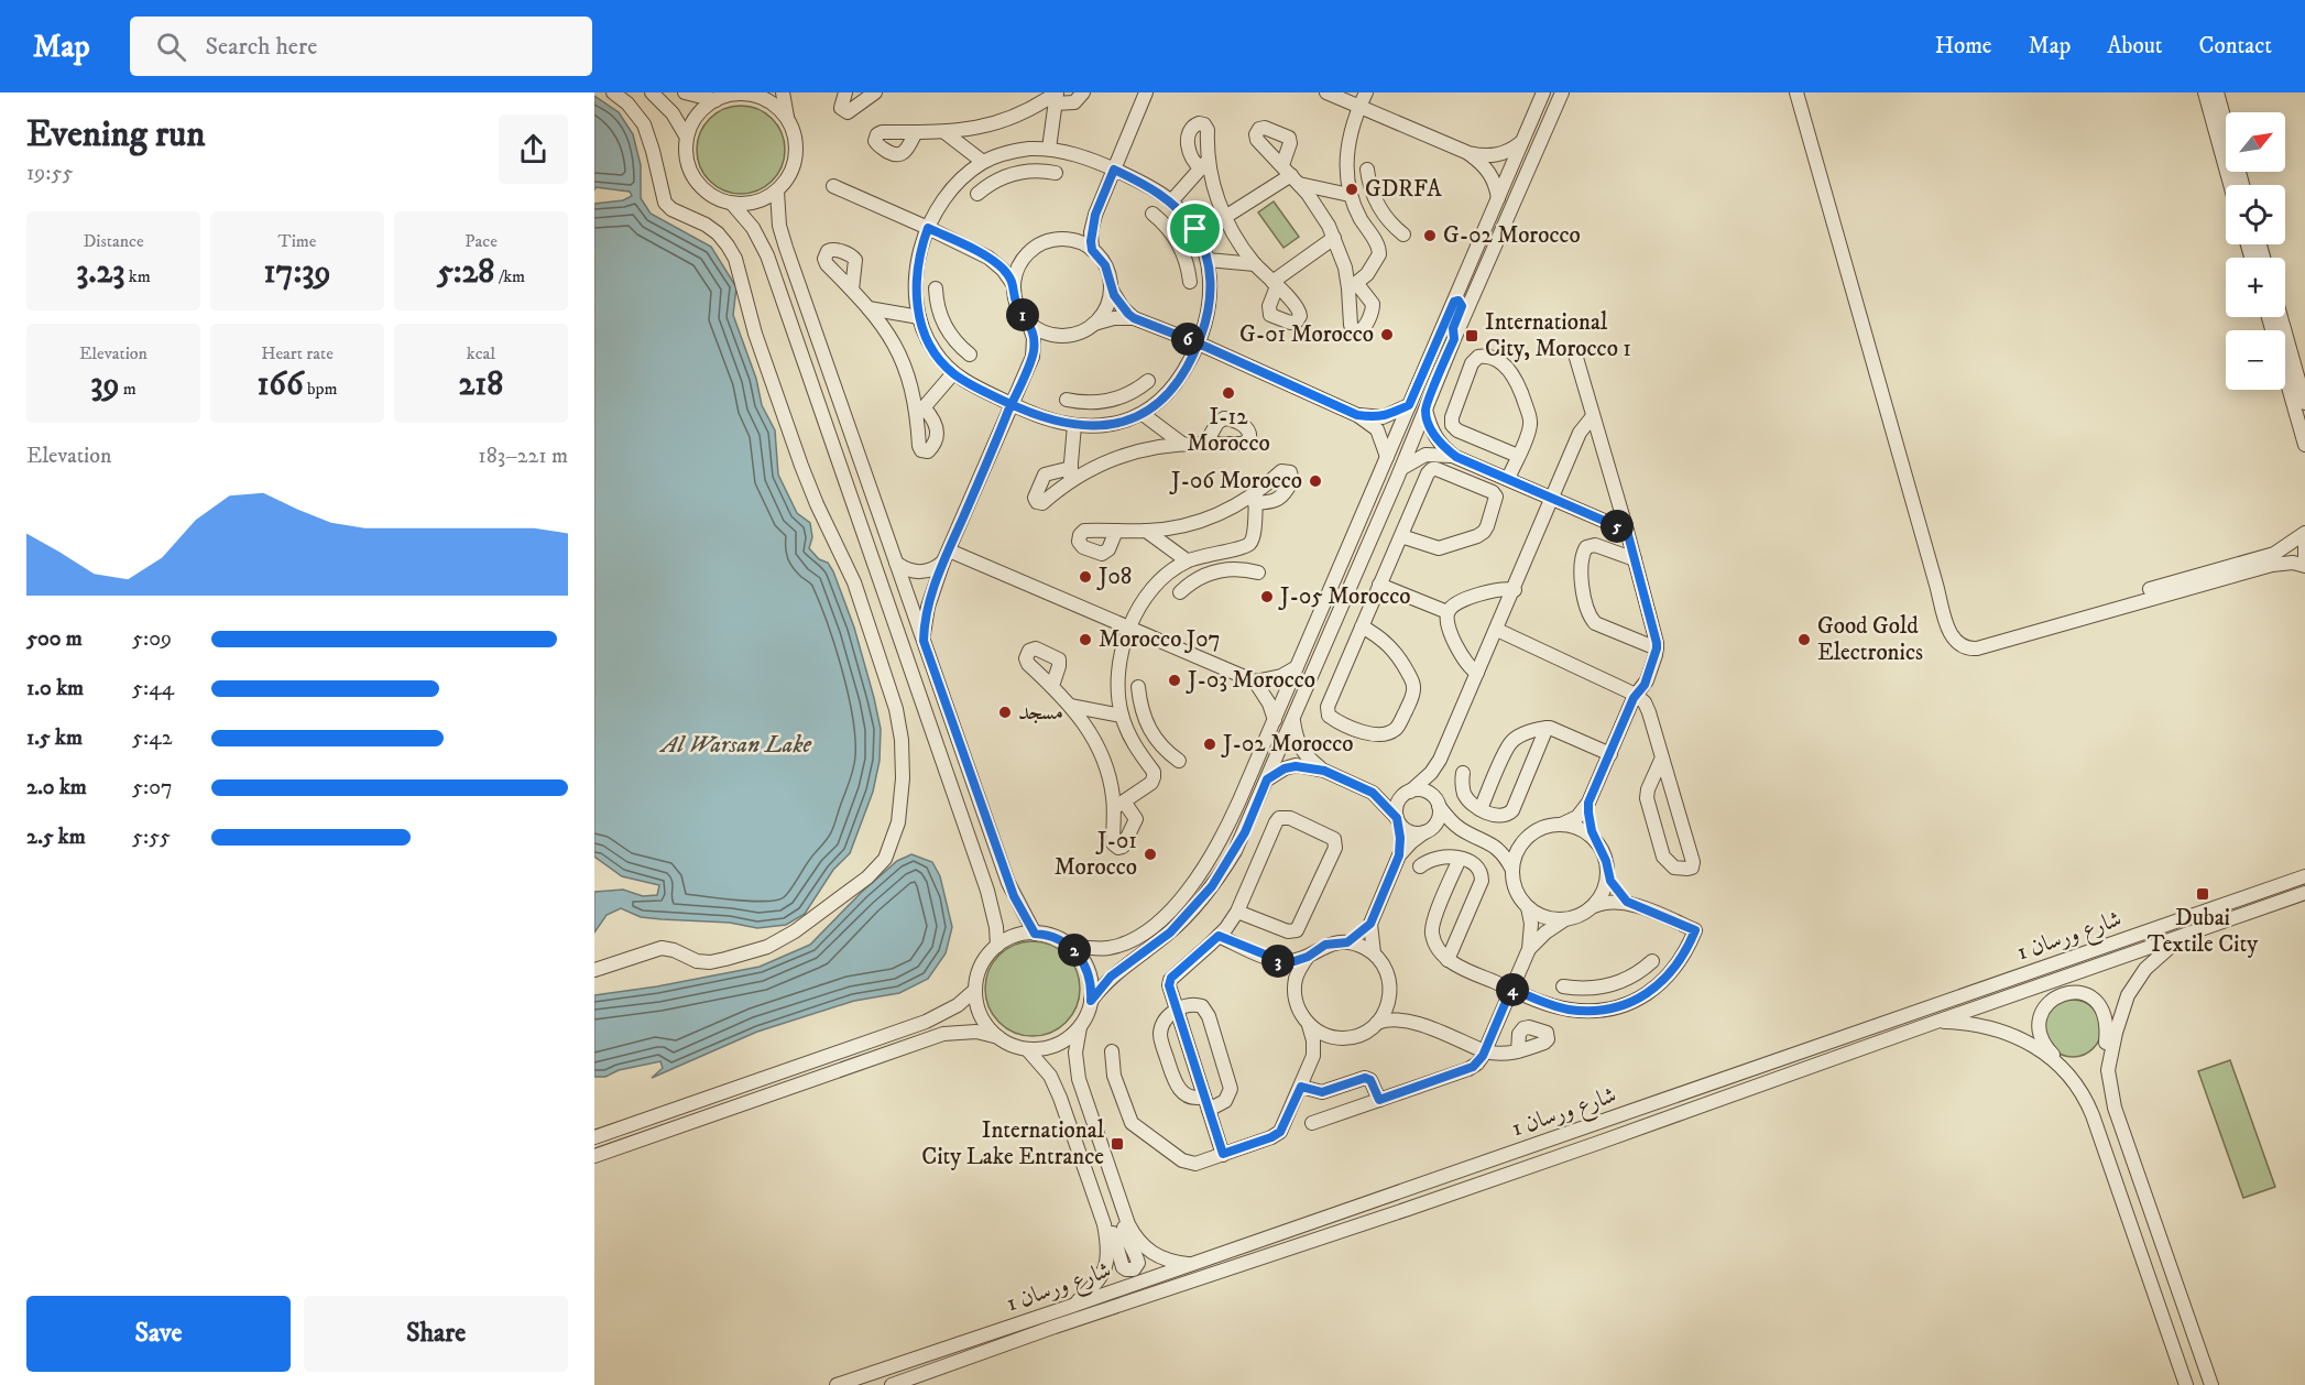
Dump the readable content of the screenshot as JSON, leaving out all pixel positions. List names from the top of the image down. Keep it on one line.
{"streets":{"street":["شارع ورسان 1"]},"water":["Al Warsan Lake"],"places":{"other":["GDRFA","G-02 Morocco","G-01 Morocco","I-12 Morocco","J-06 Morocco","J08","J-05 Morocco","Morocco J07","Good Gold Electronics","J-03 Morocco","مسجد","J-02 Morocco","J-01 Morocco"],"transit":["International City, Morocco 1","Dubai Textile City","International City Lake Entrance"]},"north":"top right","page":{"header":"Map","search":"Search here","nav":["Home","Map","About","Contact"],"heading":["Evening run","19:55"],"map_buttons":["+","−"],"stats":[["Distance","3.23 km"],["Time","17:39"],["Pace","5:28 /km"],["Elevation","39 m"],["Heart rate","166 bpm"],["kcal","218"]],"pins":["1","6","5","2","3","4"],"chart":["Elevation","183–221 m"],"list":[{"name":"500 m","note":"5:09"},{"name":"1.0 km","note":"5:44"},{"name":"1.5 km","note":"5:42"},{"name":"2.0 km","note":"5:07"},{"name":"2.5 km","note":"5:55"}],"buttons":["Save","Share"]}}
